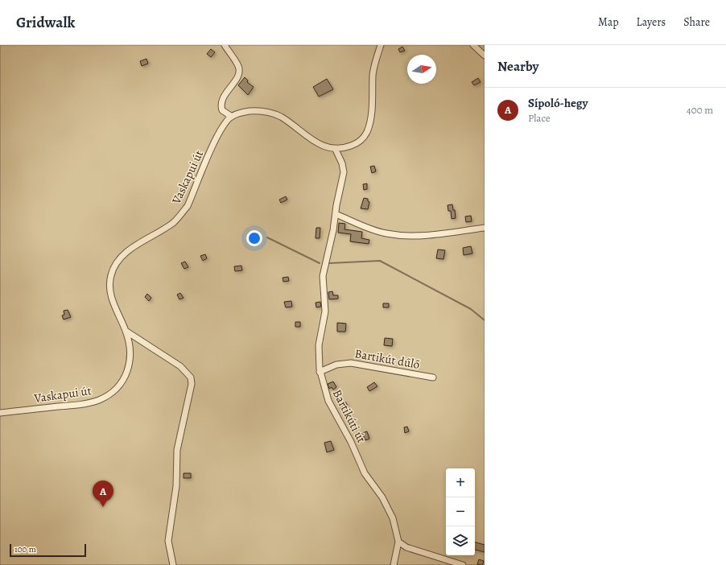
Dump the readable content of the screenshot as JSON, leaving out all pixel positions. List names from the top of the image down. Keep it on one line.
{"streets":{"street":["Vaskapui út","Bartikút dűlő","Bartikúti út"]},"crossings":[["Bartikút dűlő","Bartikúti út"]],"scale_bar":"100 m","north":"right","page":{"header":"Gridwalk","nav":["Map","Layers","Share"],"heading":"Nearby","list":[{"mark":"A","name":"Sípoló-hegy","note":"Place","value":"400 m"}],"map_buttons":["+","−"],"pins":"A","scale":"100 m"}}
